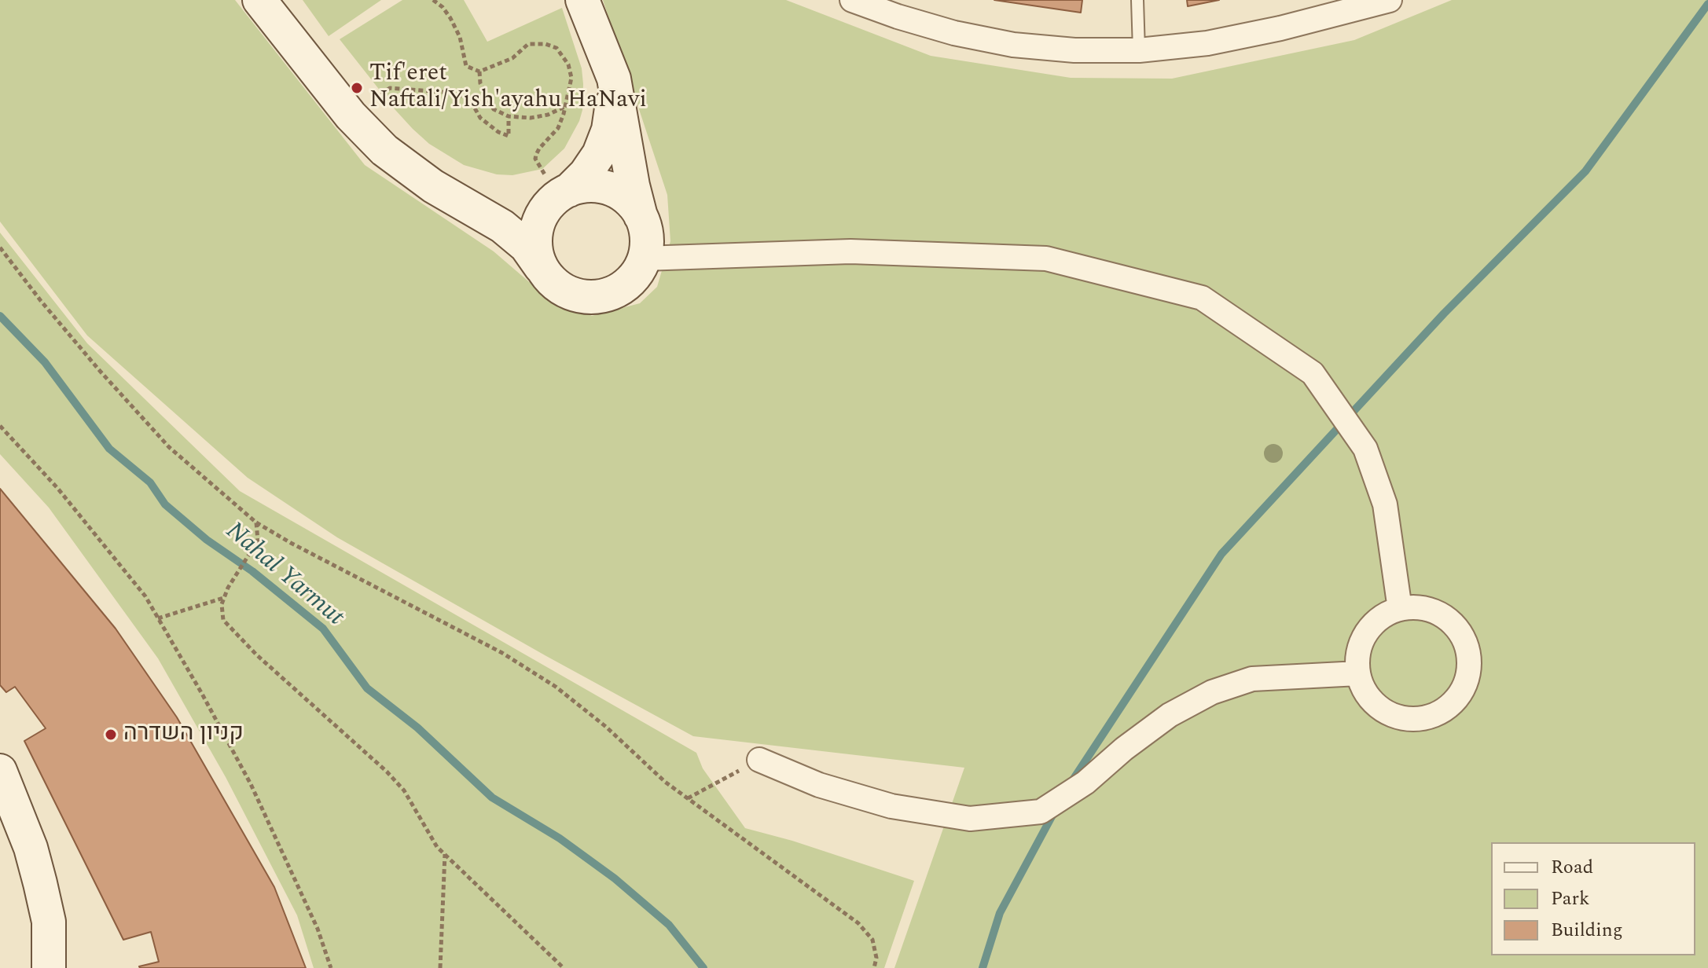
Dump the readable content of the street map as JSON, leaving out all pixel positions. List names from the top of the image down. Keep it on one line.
{"water":["Nahal Yarmut"],"places":["Tif'eret Naftali/Yish'ayahu HaNavi","קניון השדרה"],"legend":["Road","Park","Building"]}
